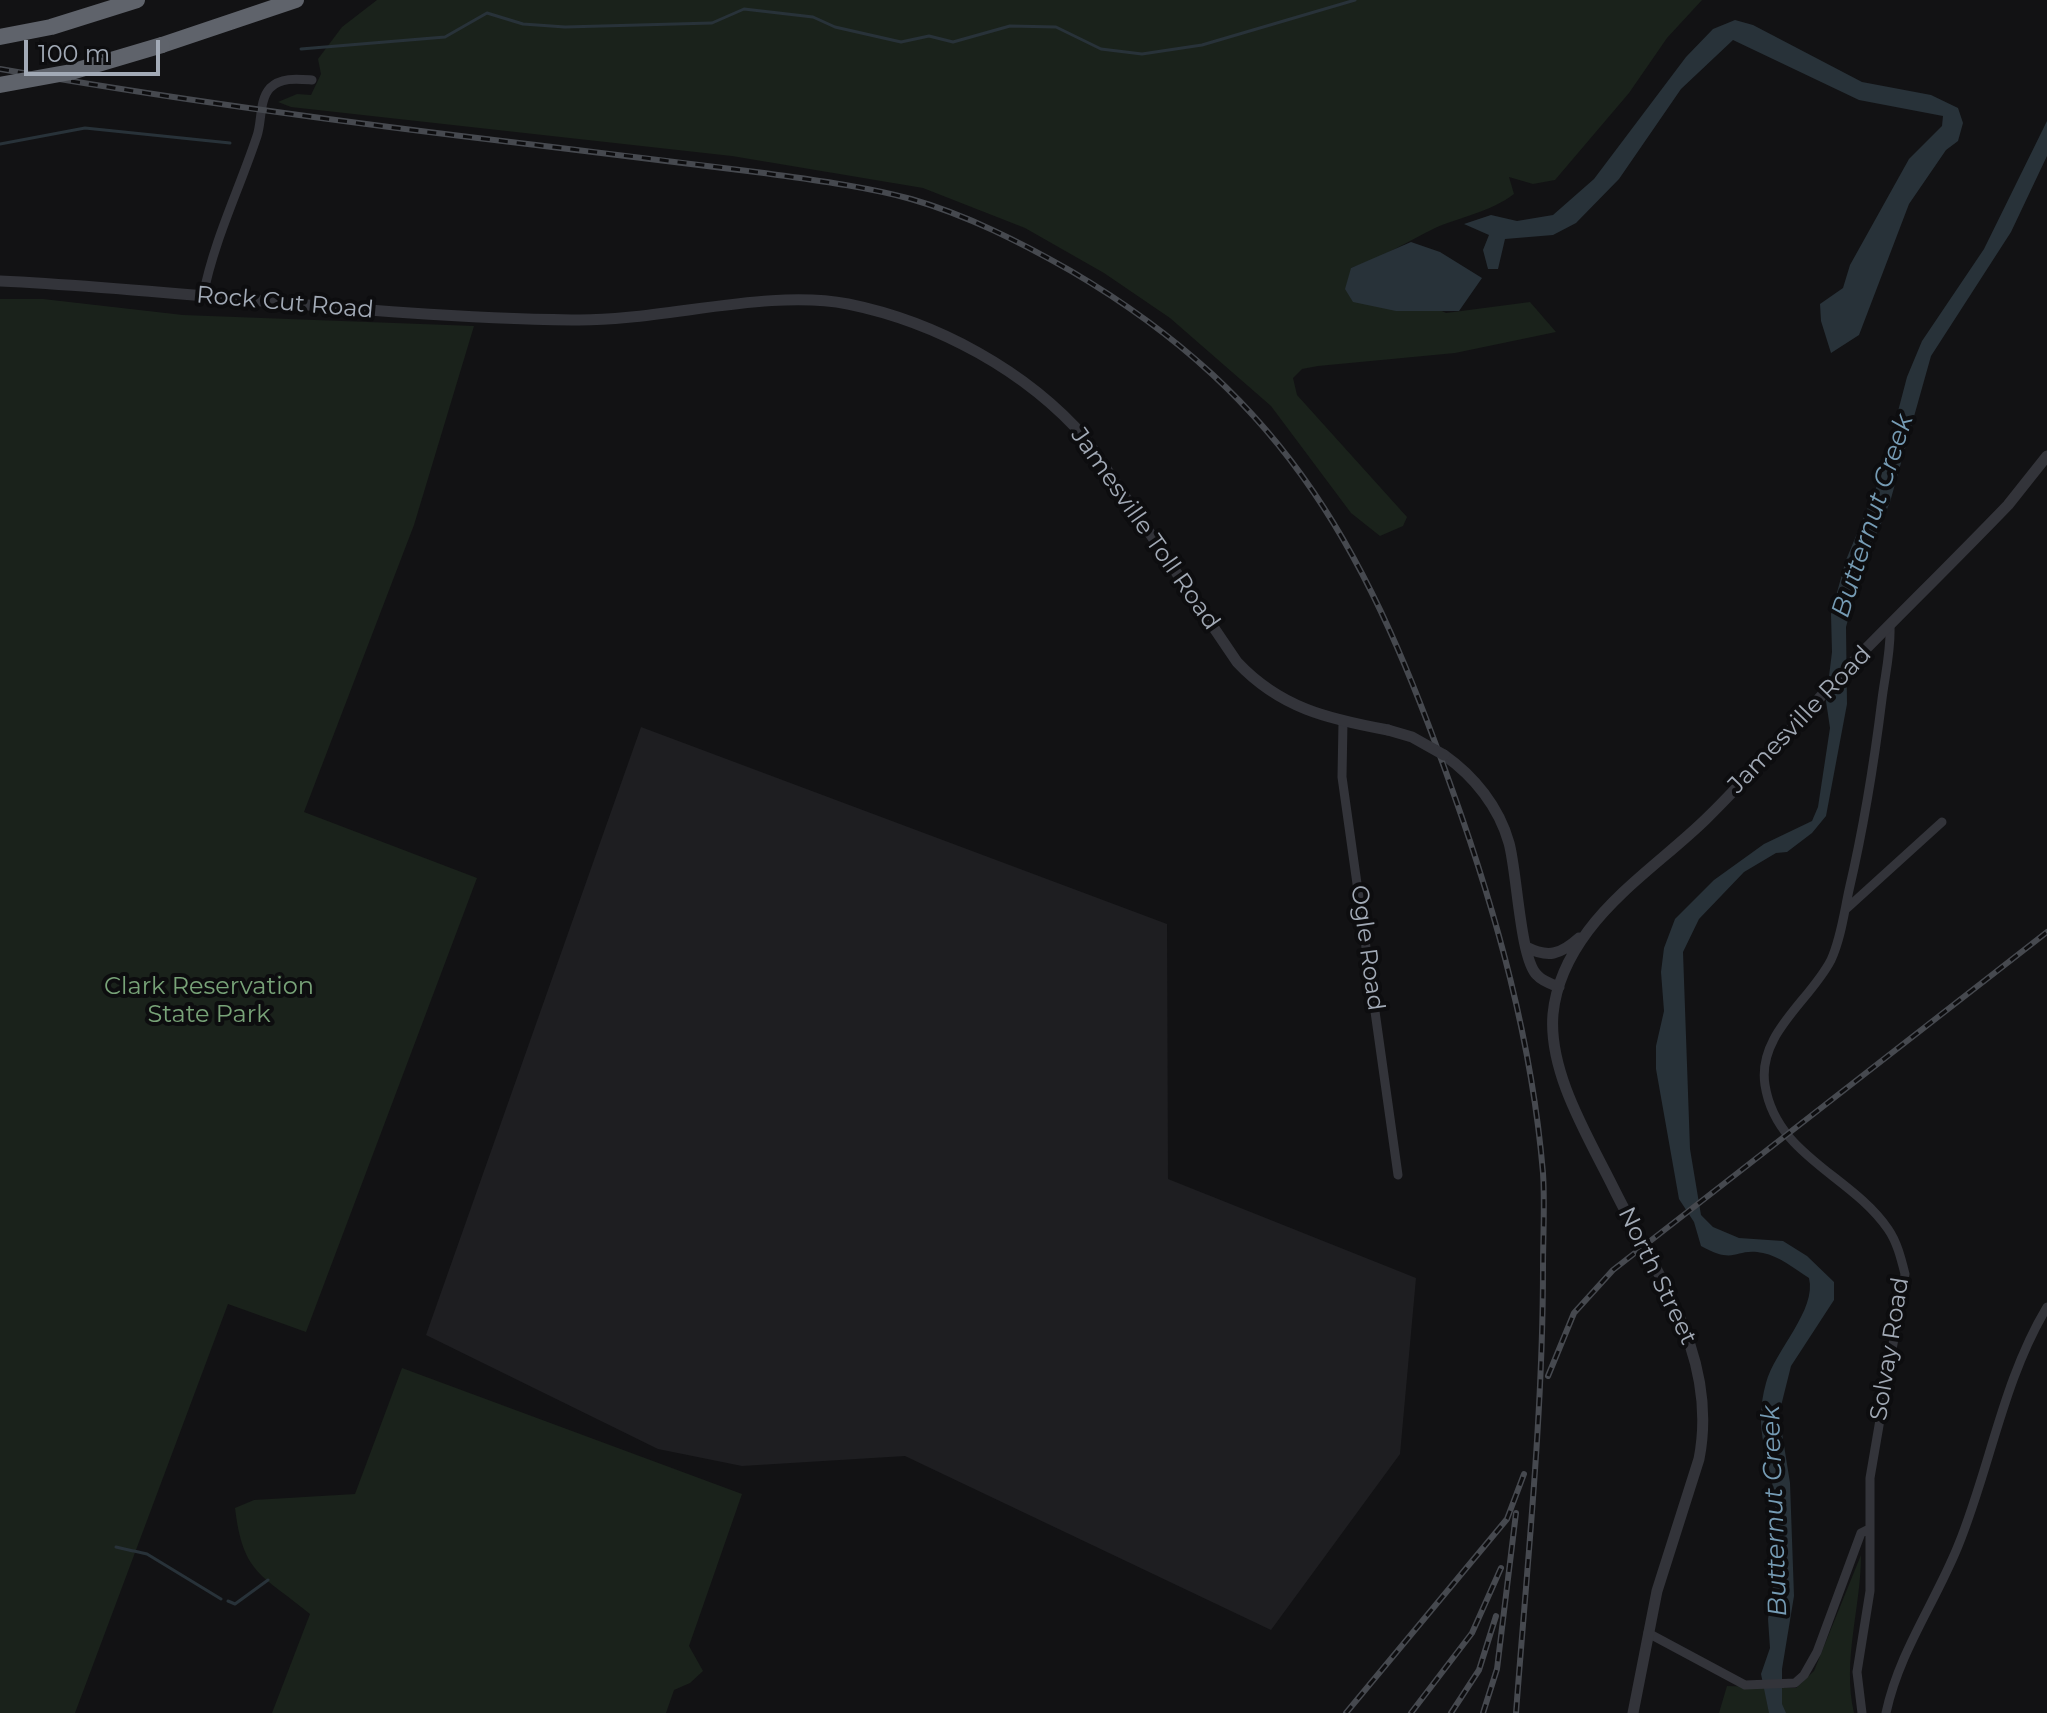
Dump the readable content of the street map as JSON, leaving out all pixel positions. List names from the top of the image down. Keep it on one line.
{"streets":{"street":["Rock Cut Road","Jamesville Toll Road","Jamesville Road","Ogle Road","North Street","Solvay Road"]},"crossings":[["Rock Cut Road","Jamesville Toll Road"],["Jamesville Toll Road","Jamesville Road"],["Jamesville Toll Road","Ogle Road"],["Jamesville Toll Road","North Street"],["Jamesville Road","North Street"],["Jamesville Road","Solvay Road"],["North Street","Solvay Road"]],"water":["Butternut Creek"],"parks":["Clark Reservation State Park"],"scale_bar":"100 m"}
